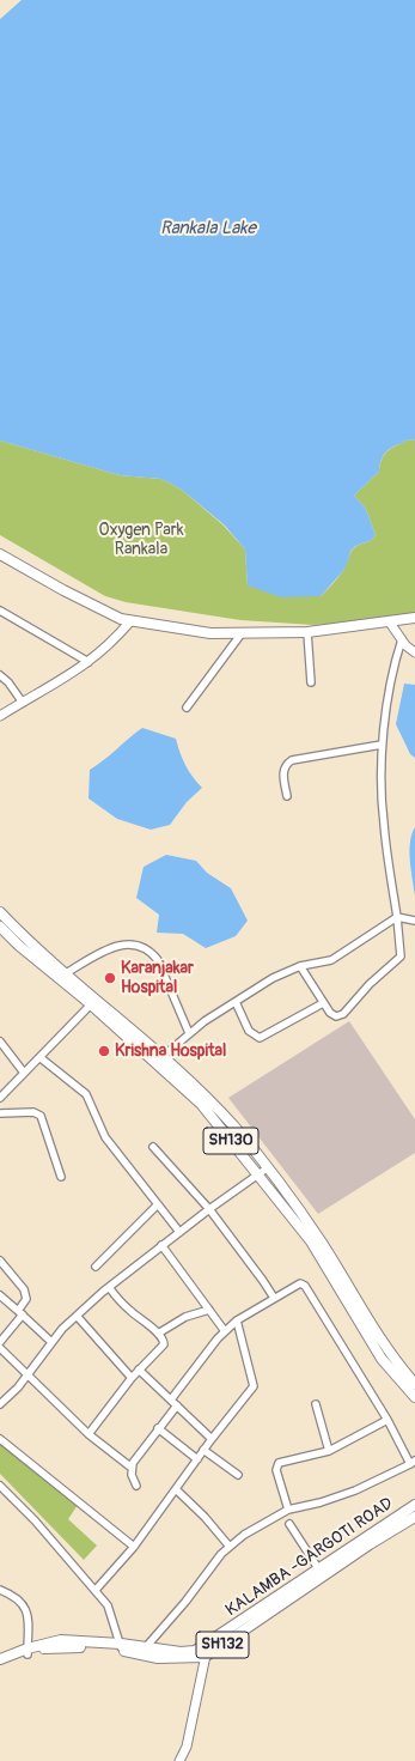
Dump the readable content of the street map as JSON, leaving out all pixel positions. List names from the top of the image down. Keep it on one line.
{"streets":{"main road":["SH130","KALAMBA -GARGOTI ROAD","SH132"]},"crossings":[["KALAMBA -GARGOTI ROAD","SH132"]],"water":["Rankala Lake"],"parks":["Oxygen Park Rankala"],"places":["Karanjakar Hospital","Krishna Hospital"]}
